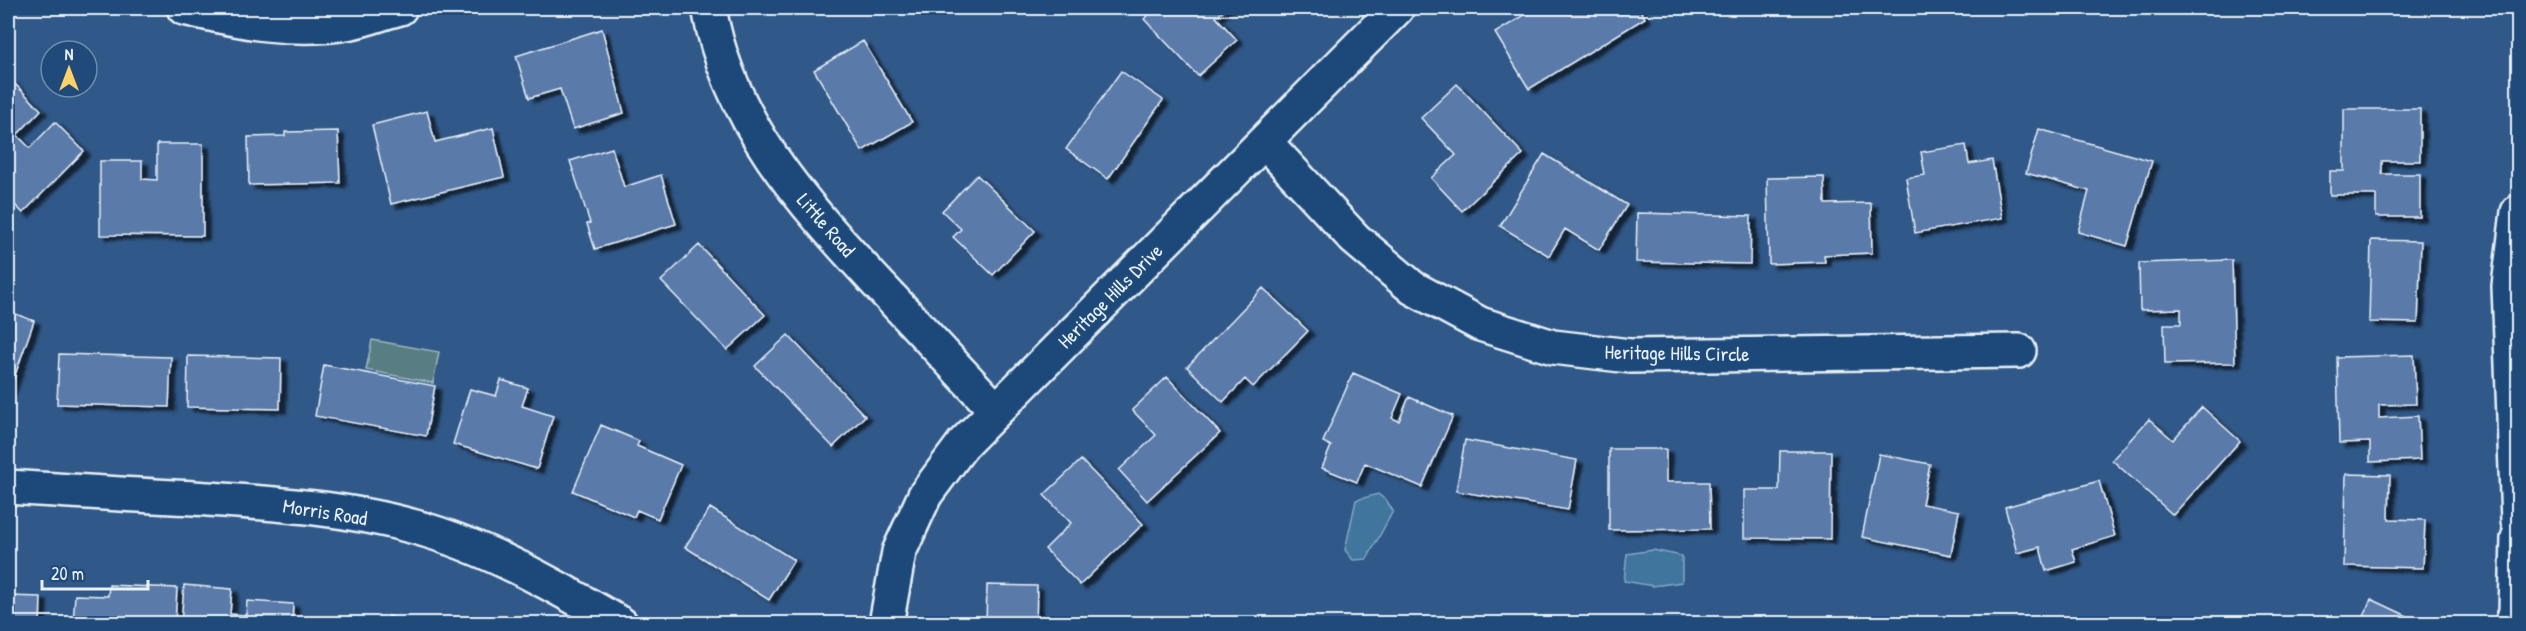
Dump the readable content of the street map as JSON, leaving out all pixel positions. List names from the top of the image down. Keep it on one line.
{"streets":{"street":["Little Road","Heritage Hills Drive","Heritage Hills Circle","Morris Road"]},"crossings":[["Little Road","Heritage Hills Drive"],["Heritage Hills Drive","Heritage Hills Circle"]],"scale_bar":"20 m","north":"top"}
